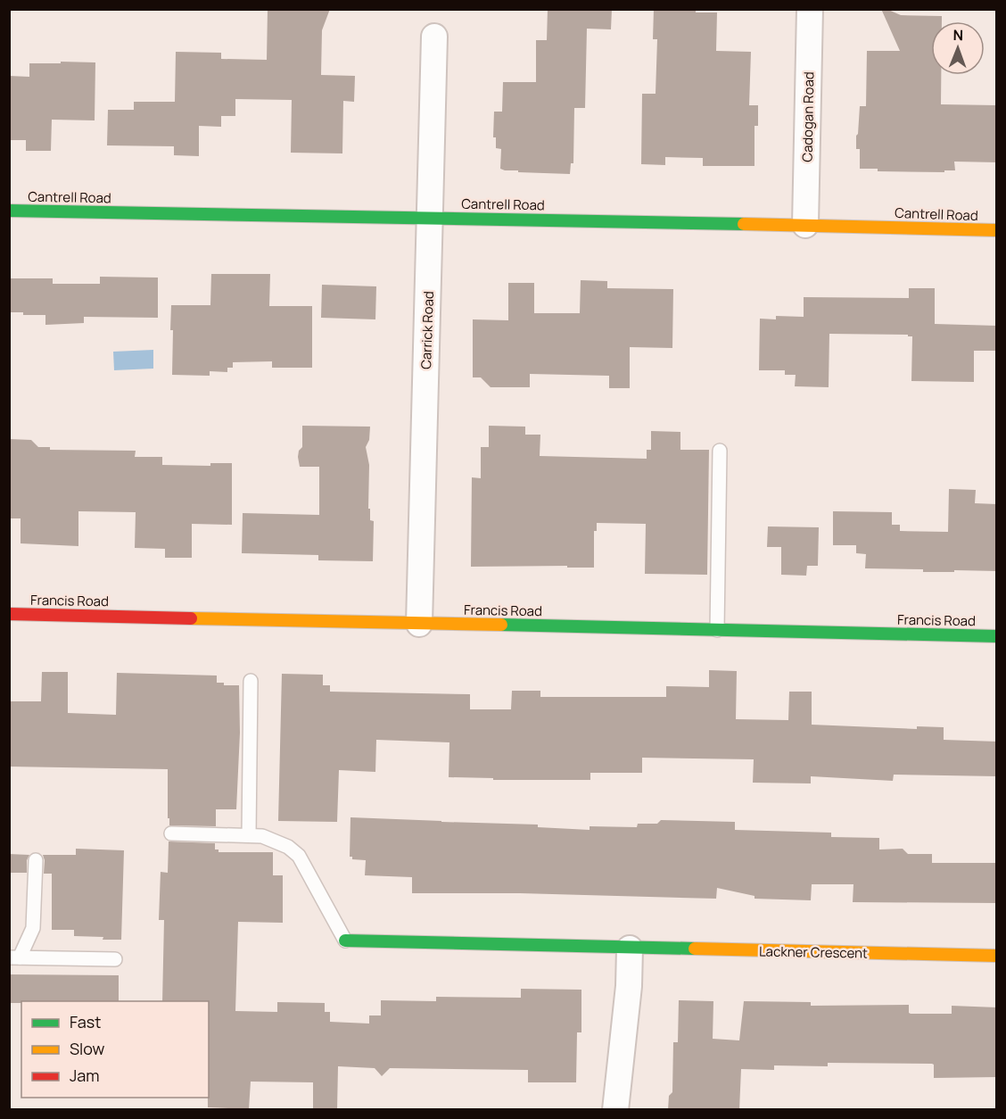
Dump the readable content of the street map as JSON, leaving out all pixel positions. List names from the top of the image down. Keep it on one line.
{"streets":{"street":["Cadogan Road","Cantrell Road","Carrick Road","Francis Road","Lackner Crescent"]},"crossings":[["Cadogan Road","Cantrell Road"],["Cantrell Road","Carrick Road"],["Carrick Road","Francis Road"]],"legend":["Fast","Slow","Jam"],"north":"top"}
